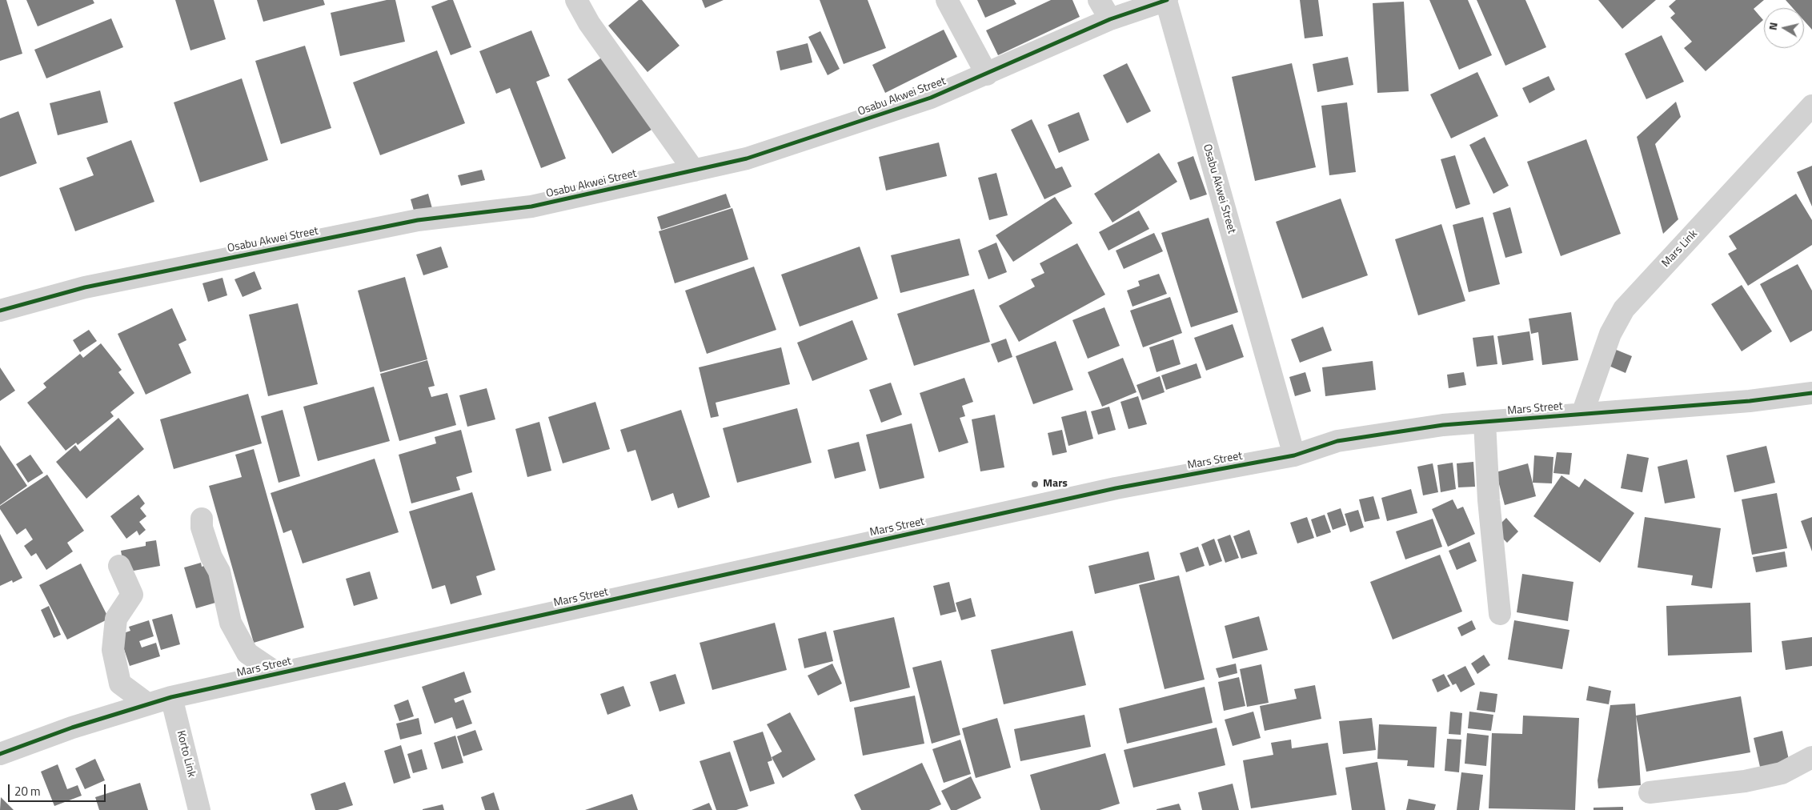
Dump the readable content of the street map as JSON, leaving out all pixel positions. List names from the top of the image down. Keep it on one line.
{"streets":{"street":["Osabu Akwei Street","Mars Link","Mars Street","Korto Link"]},"crossings":[["Osabu Akwei Street","Mars Street"],["Mars Link","Mars Street"],["Mars Street","Korto Link"]],"places":["Mars"],"scale_bar":"20 m","north":"left"}
